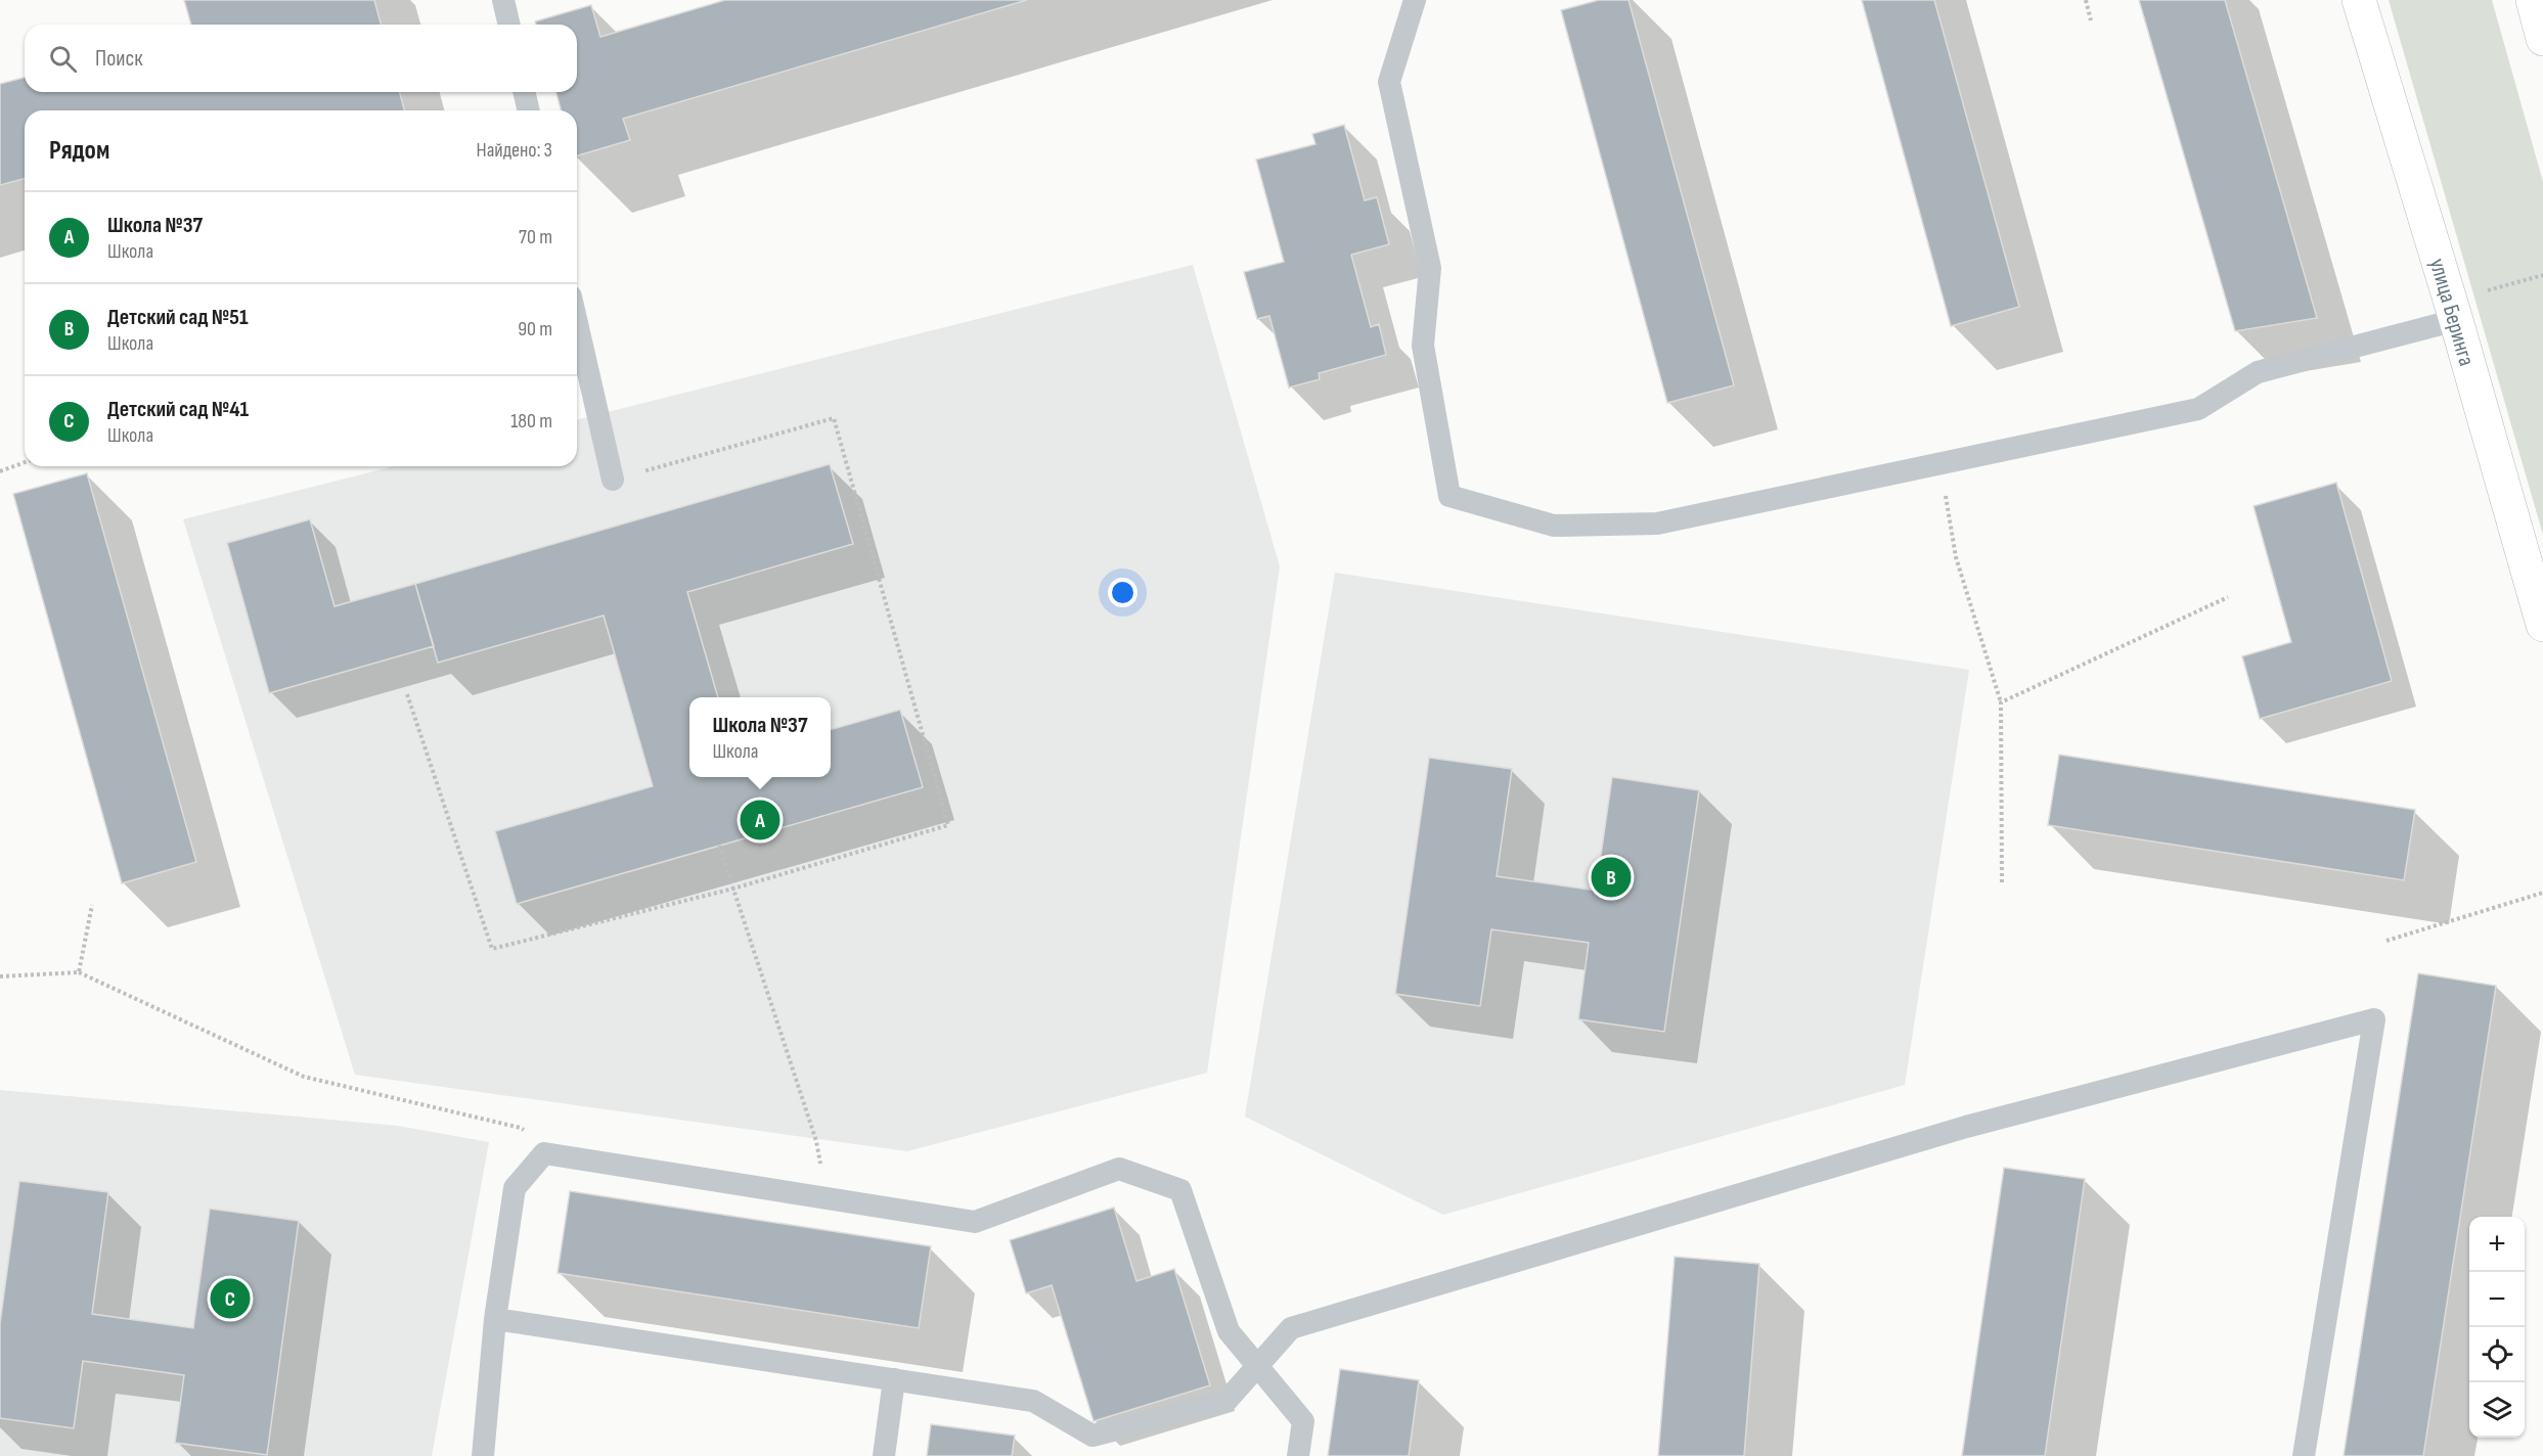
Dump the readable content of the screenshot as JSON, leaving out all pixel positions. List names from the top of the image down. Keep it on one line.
{"streets":{"street":["улица Беринга"]},"page":{"search":"Поиск","heading":["Рядом","Найдено: 3"],"list":[{"mark":"A","name":"Школа №37","note":"Школа","value":"70 m"},{"mark":"B","name":"Детский сад №51","note":"Школа","value":"90 m"},{"mark":"C","name":"Детский сад №41","note":"Школа","value":"180 m"}],"popup":["Школа №37","Школа"],"pins":["A","B","C"],"map_buttons":["+","−"]}}
